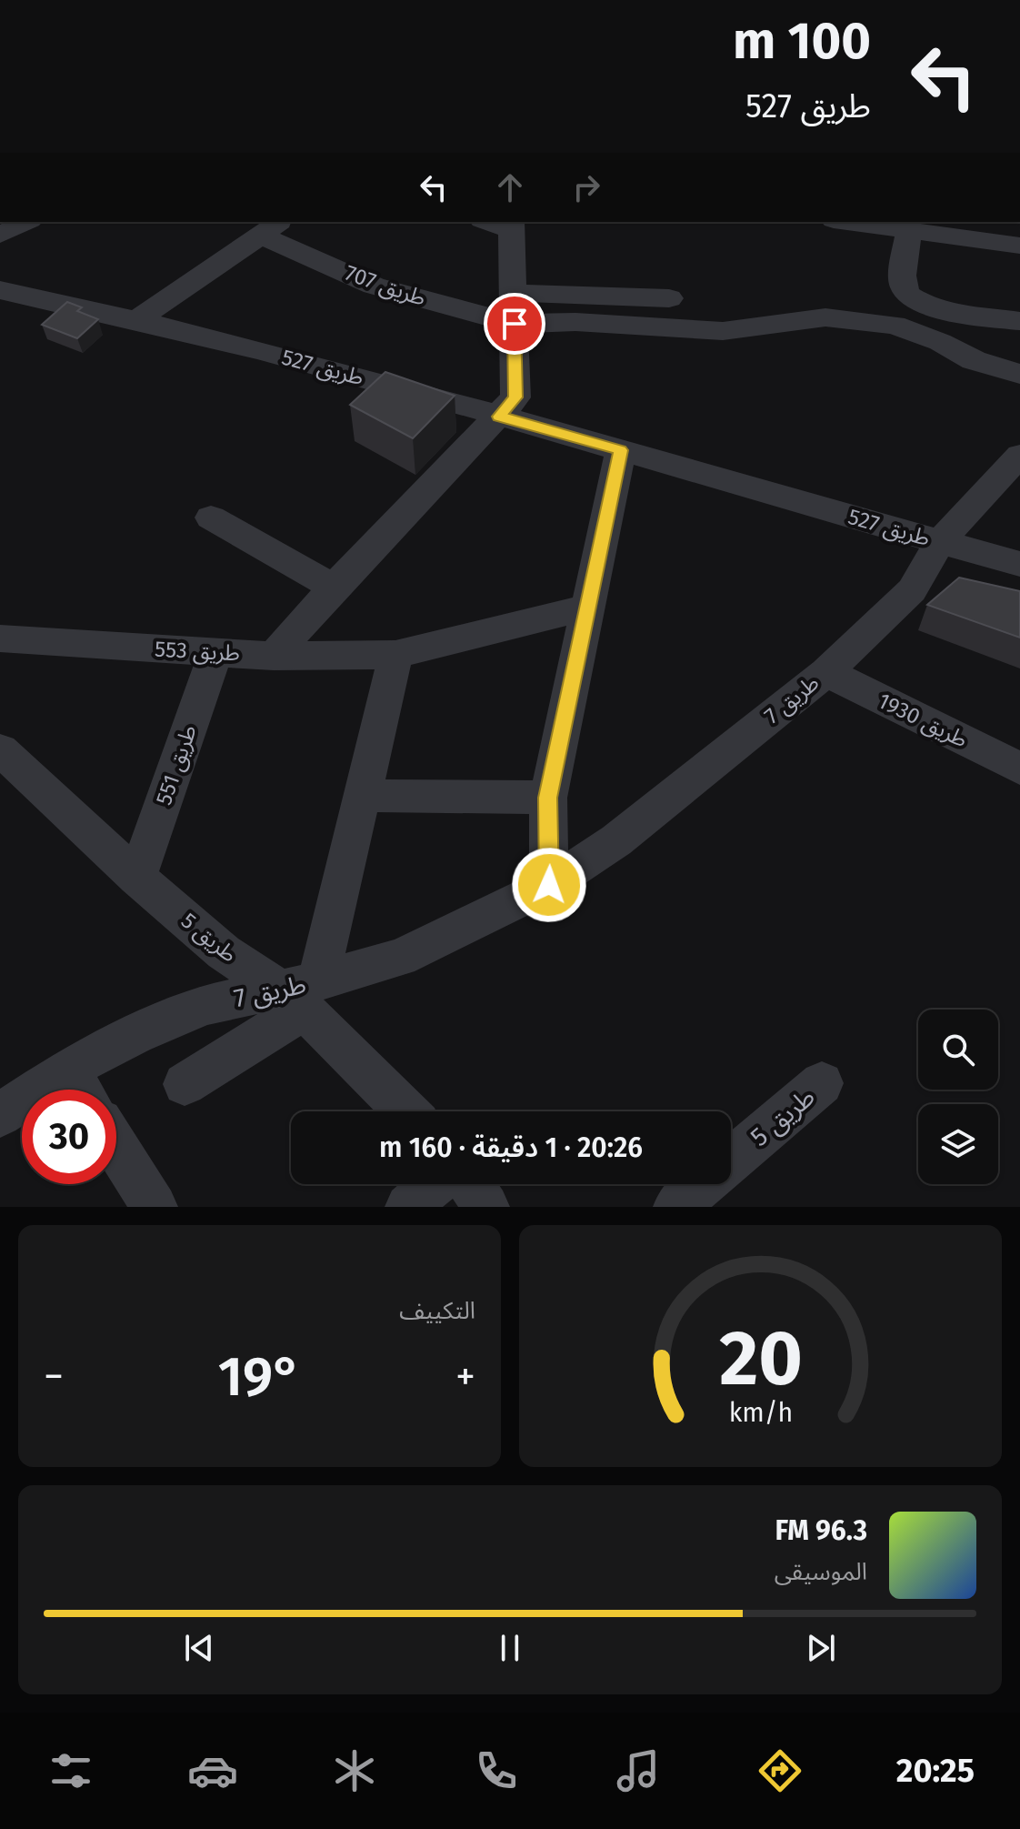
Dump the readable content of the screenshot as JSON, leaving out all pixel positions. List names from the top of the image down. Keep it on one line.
{"streets":{"street":["طريق 707","طريق 527","طريق 553","طريق 7","طريق 1930","طريق 551","طريق 5"]},"crossings":[["طريق 707","طريق 527"],["طريق 527","طريق 7"],["طريق 553","طريق 551"],["طريق 7","طريق 1930"],["طريق 7","طريق 5"],["طريق 551","طريق 5"]],"page":{"turn":["100 m","طريق 527"],"limit":"30","trip":"20:26 · 1 دقيقة · 160 m","tile":"التكييف","heat":["−","19°","+"],"song":["96.3 FM","الموسيقى"],"tabs":"20:25","gauge":["20","km/h"]}}
